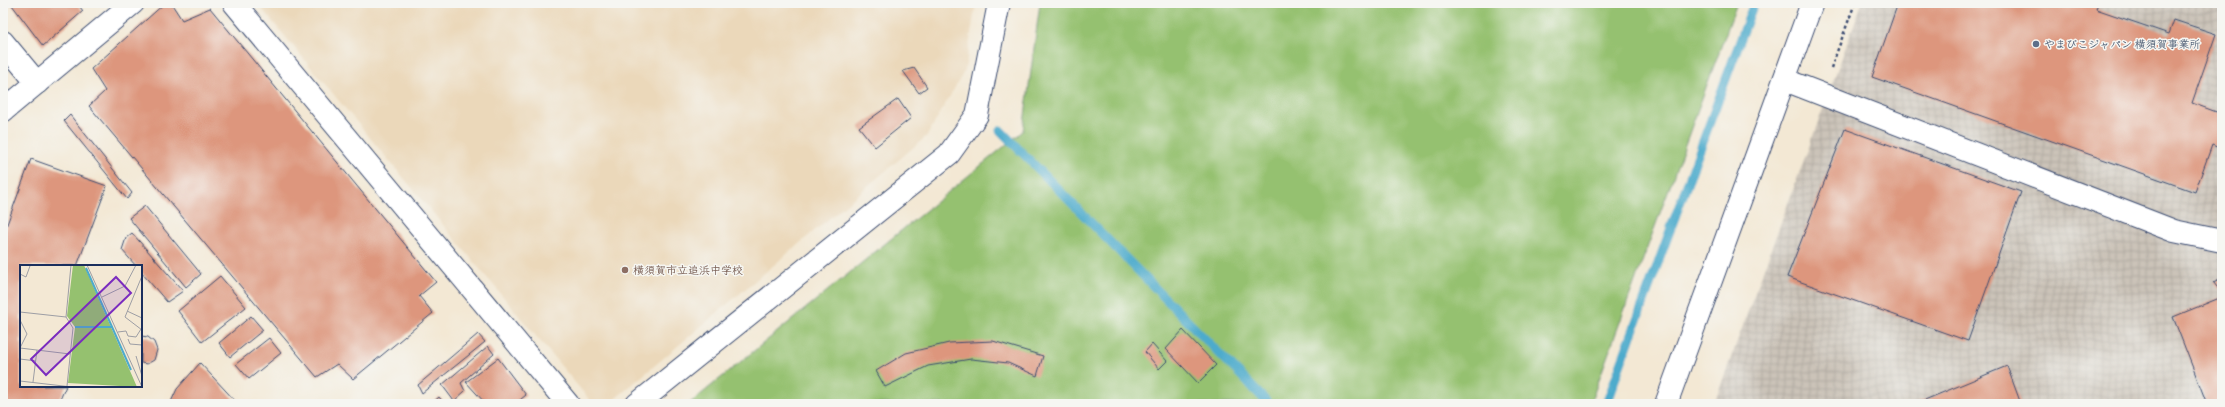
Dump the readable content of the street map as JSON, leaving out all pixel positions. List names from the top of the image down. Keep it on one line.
{"places":["やまびこジャパン 横須賀事業所","横須賀市立追浜中学校"]}
